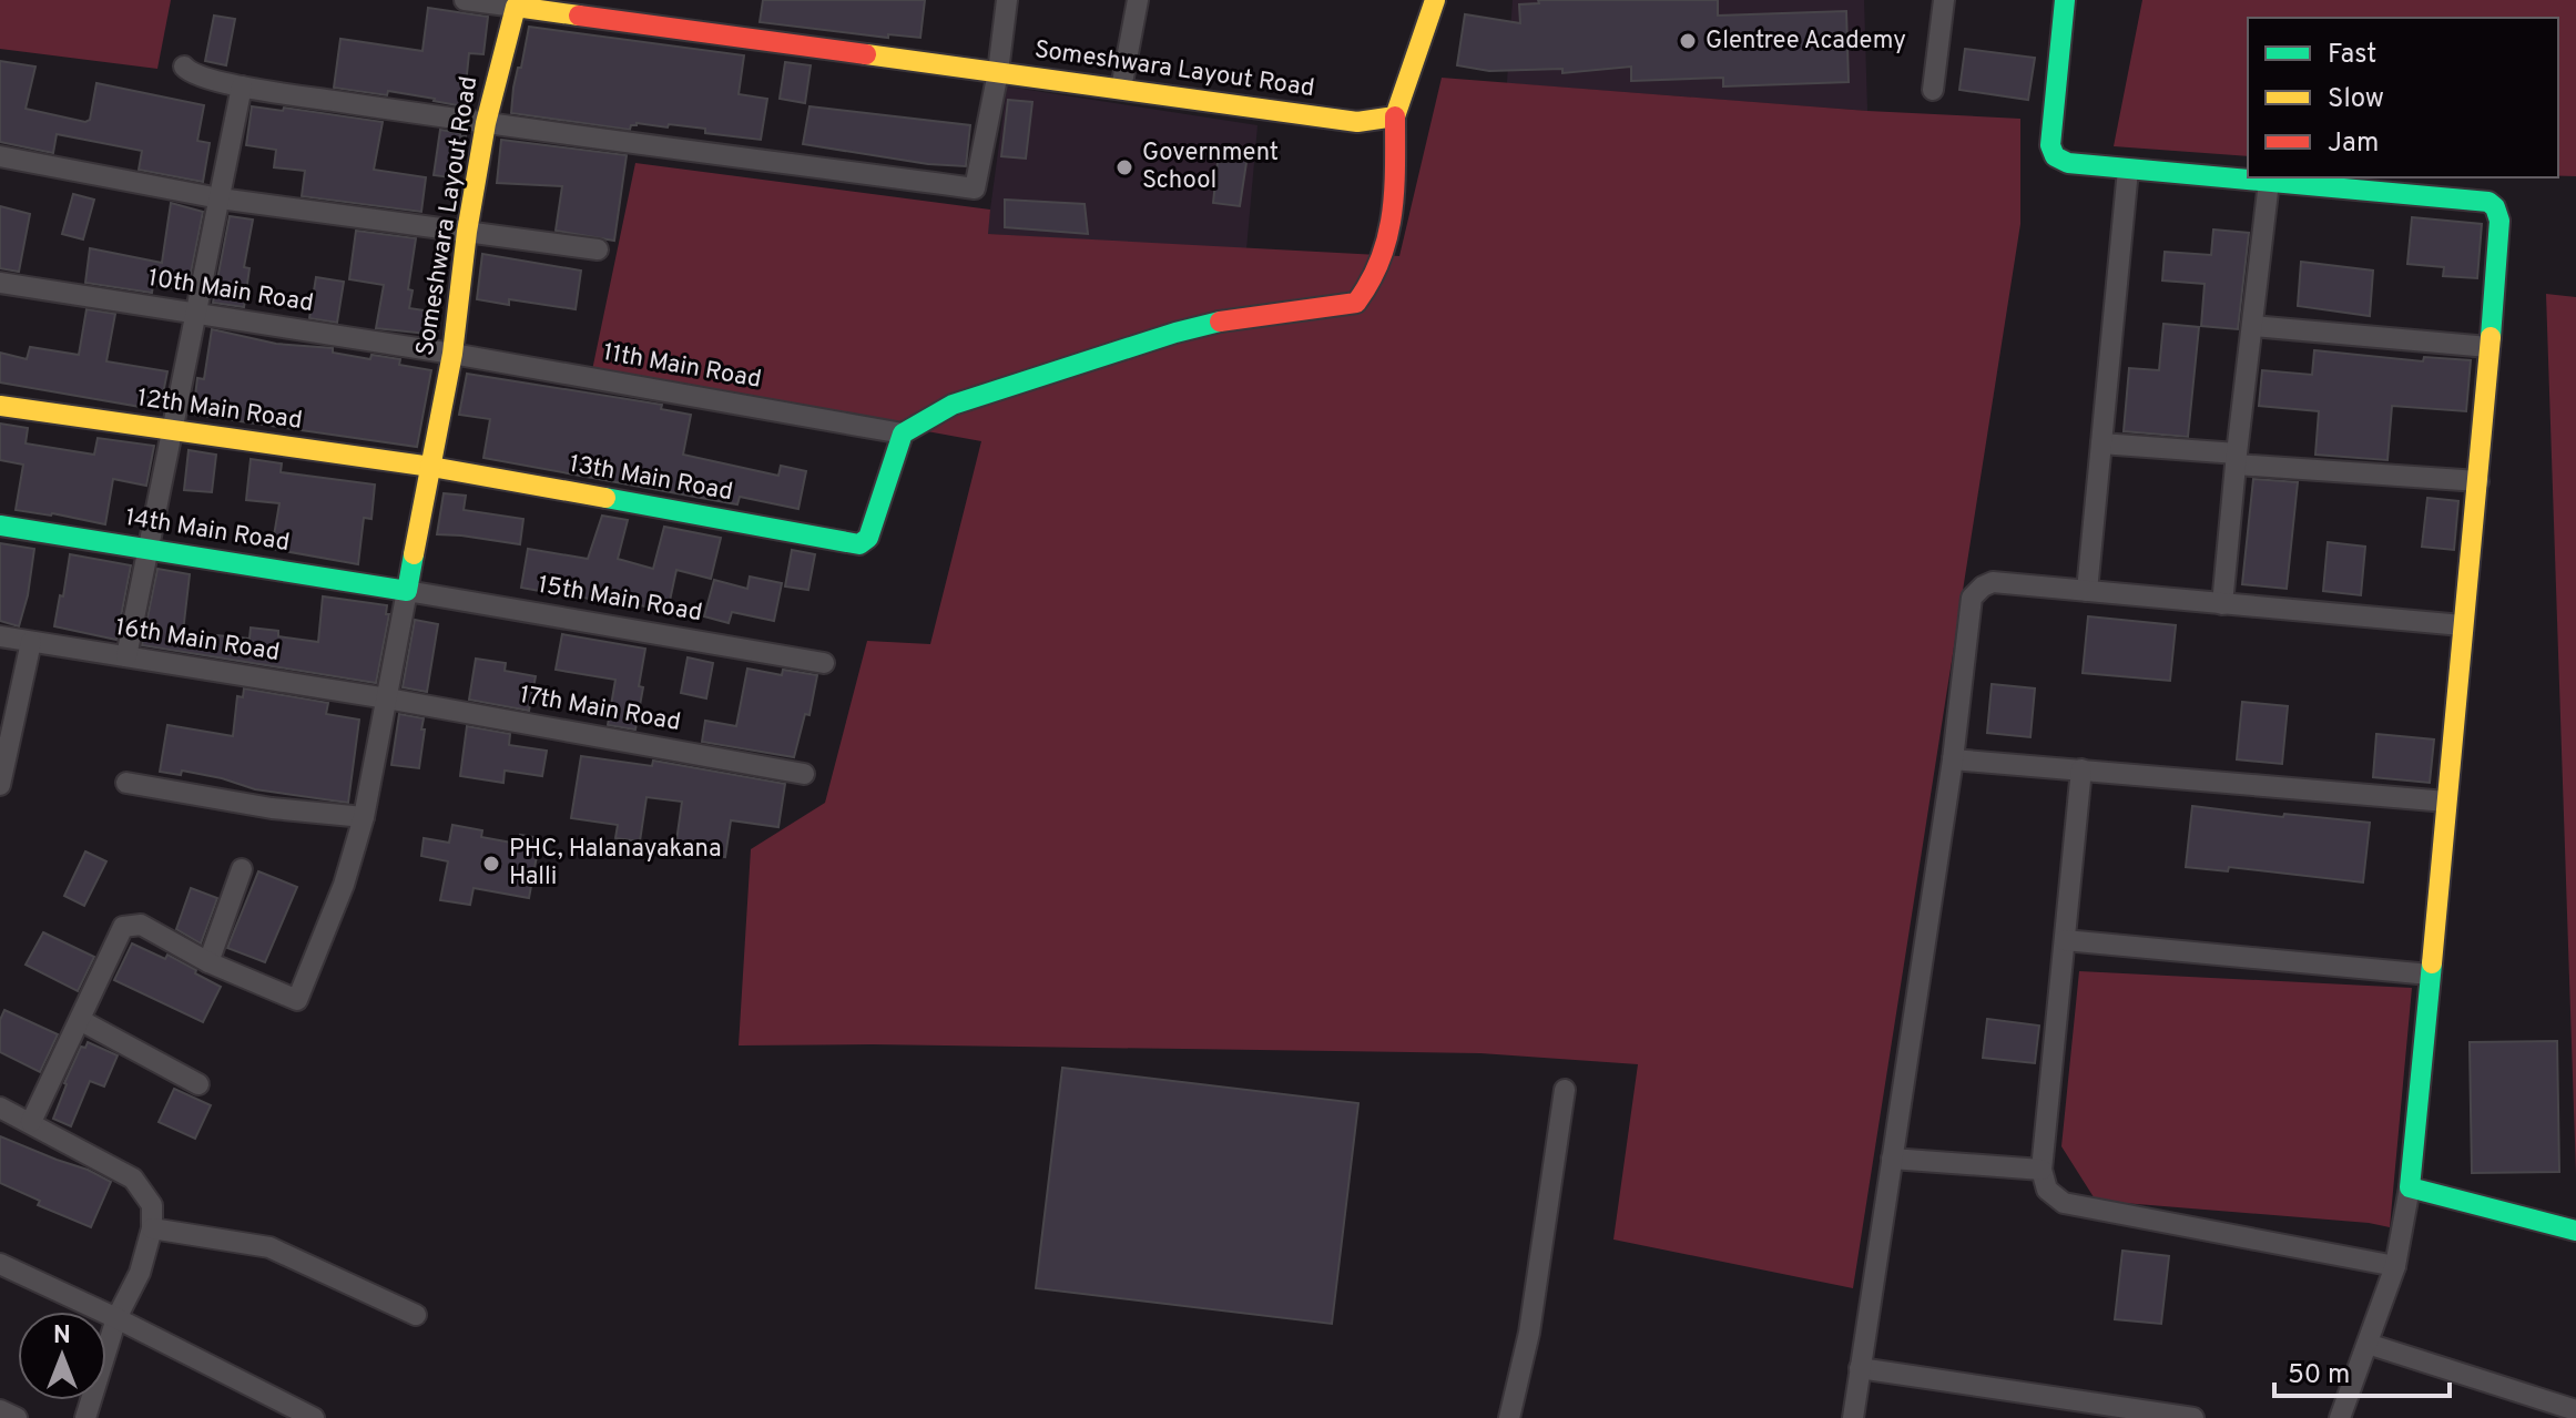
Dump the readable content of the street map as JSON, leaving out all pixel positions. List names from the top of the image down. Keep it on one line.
{"streets":{"street":["Someshwara Layout Road","10th Main Road","11th Main Road","12th Main Road","13th Main Road","14th Main Road","15th Main Road","16th Main Road","17th Main Road"]},"crossings":[["Someshwara Layout Road","10th Main Road"],["Someshwara Layout Road","11th Main Road"],["Someshwara Layout Road","12th Main Road"],["Someshwara Layout Road","13th Main Road"],["Someshwara Layout Road","14th Main Road"],["Someshwara Layout Road","15th Main Road"],["Someshwara Layout Road","16th Main Road"],["Someshwara Layout Road","17th Main Road"],["10th Main Road","11th Main Road"],["11th Main Road","13th Main Road"],["12th Main Road","13th Main Road"],["14th Main Road","15th Main Road"],["16th Main Road","17th Main Road"]],"places":["Glentree Academy","Government School","PHC, Halanayakana Halli"],"legend":["Fast","Slow","Jam"],"scale_bar":"50 m","north":"top"}
